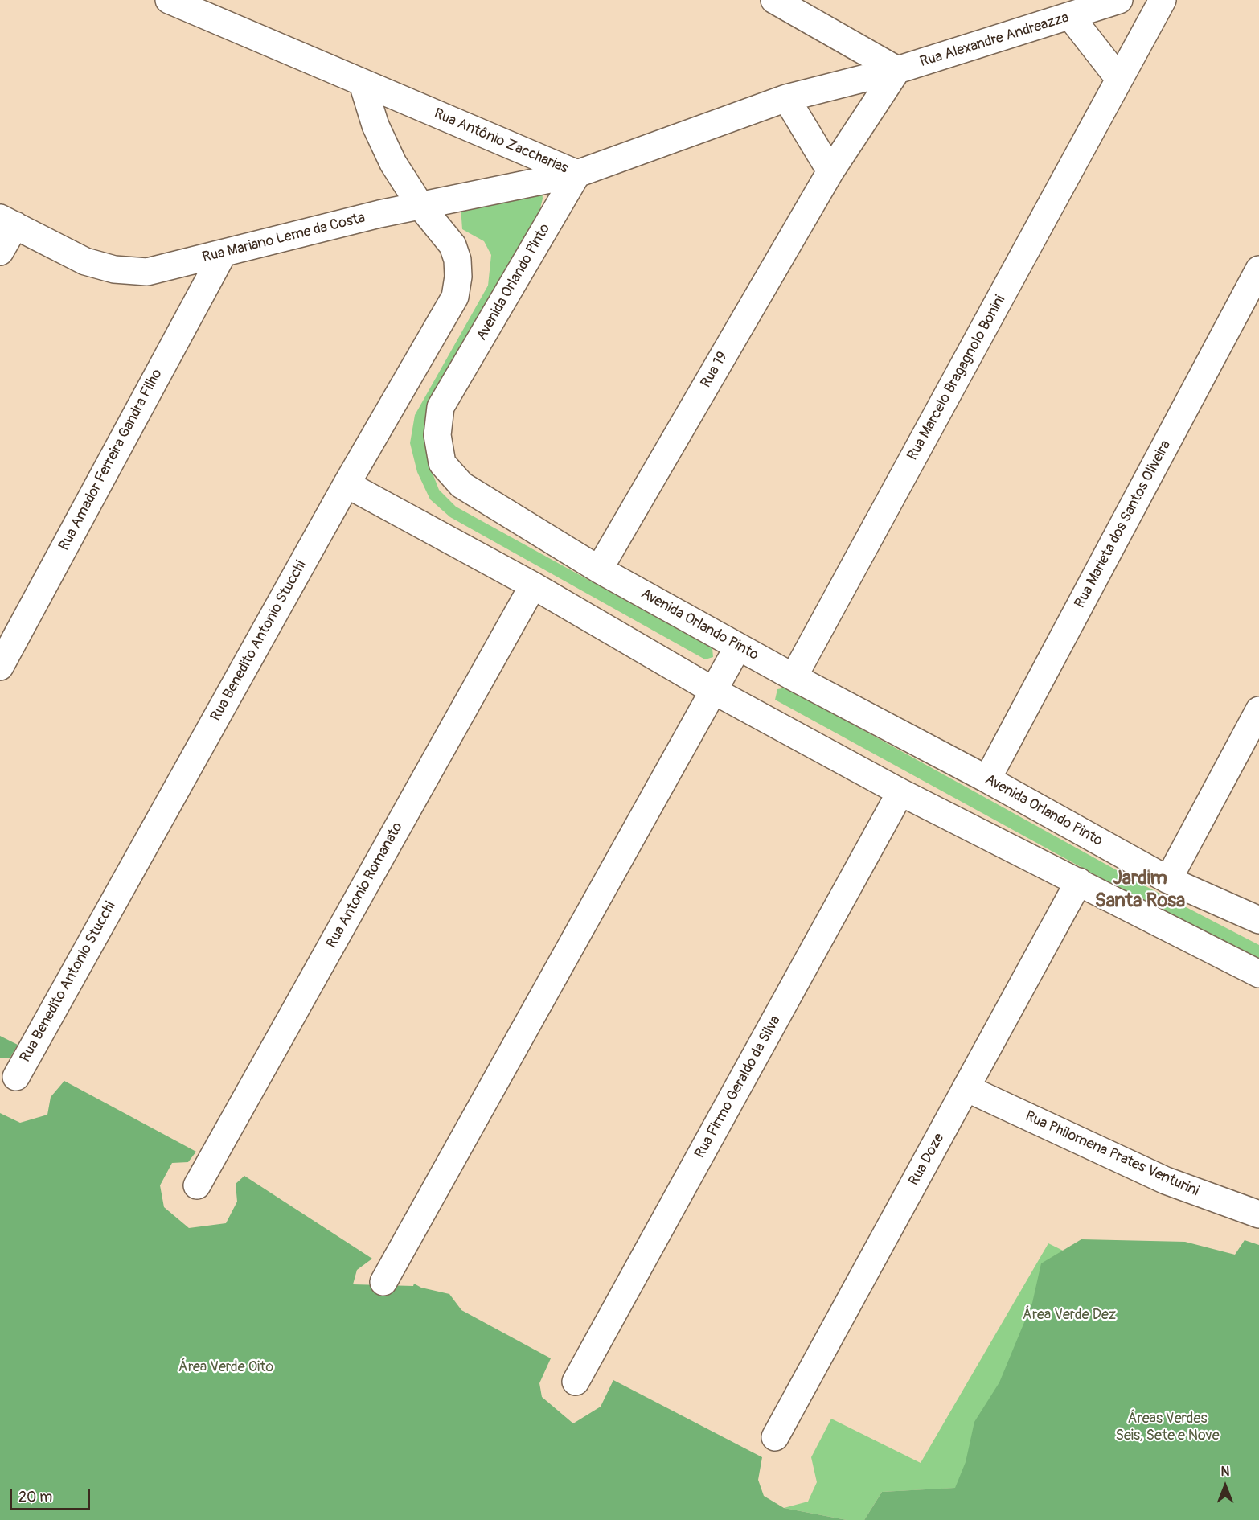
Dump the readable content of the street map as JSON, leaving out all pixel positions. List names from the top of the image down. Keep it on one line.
{"streets":{"street":["Rua Alexandre Andreazza","Rua Antônio Zaccharias","Rua Mariano Leme da Costa","Avenida Orlando Pinto","Rua 19","Rua Marcelo Bragagnolo Bonini","Rua Amador Ferreira Gandra Filho","Rua Marieta dos Santos Oliveira","Rua Benedito Antonio Stucchi","Rua Antonio Romanato","Rua Firmo Geraldo da Silva","Rua Philomena Prates Venturini","Rua Doze"]},"crossings":[["Rua Alexandre Andreazza","Rua Antônio Zaccharias"],["Rua Alexandre Andreazza","Rua 19"],["Rua Antônio Zaccharias","Rua Mariano Leme da Costa"],["Rua Antônio Zaccharias","Avenida Orlando Pinto"],["Rua Antônio Zaccharias","Rua 19"],["Rua Antônio Zaccharias","Rua Benedito Antonio Stucchi"],["Rua Mariano Leme da Costa","Avenida Orlando Pinto"],["Rua Mariano Leme da Costa","Rua Amador Ferreira Gandra Filho"],["Rua Mariano Leme da Costa","Rua Benedito Antonio Stucchi"],["Avenida Orlando Pinto","Rua 19"],["Avenida Orlando Pinto","Rua Marcelo Bragagnolo Bonini"],["Avenida Orlando Pinto","Rua Marieta dos Santos Oliveira"],["Rua Philomena Prates Venturini","Rua Doze"]],"districts":["Jardim Santa Rosa"],"parks":["Área Verde Dez","Área Verde Oito","Áreas Verdes Seis, Sete e Nove"],"scale_bar":"20 m","north":"top"}
